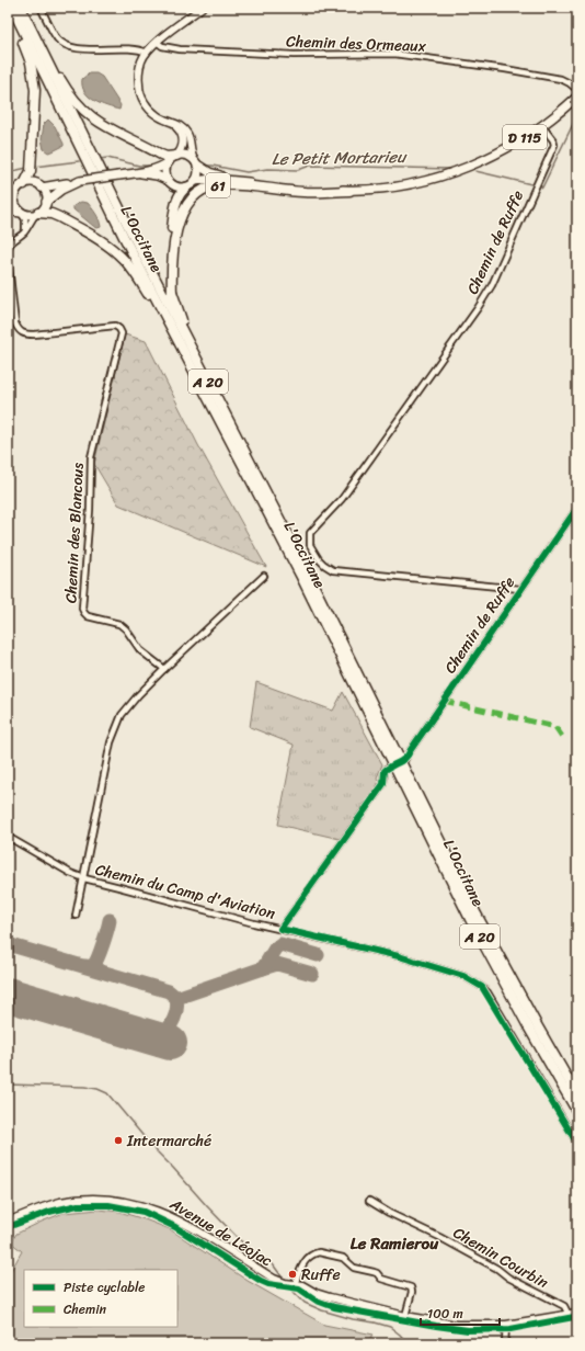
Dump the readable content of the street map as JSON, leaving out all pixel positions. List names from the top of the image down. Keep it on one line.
{"streets":{"highway":["61","L'Occitane","A 20"],"main road":["D 115","Avenue de Léojac"],"street":["Chemin des Ormeaux","Chemin de Ruffe","Chemin des Blancous","Chemin du Camp d'Aviation","Chemin Courbin"]},"crossings":[["D 115","61"],["D 115","Chemin de Ruffe"],["61","L'Occitane"],["Avenue de Léojac","Chemin Courbin"]],"districts":["Le Ramierou"],"water":["Le Petit Mortarieu"],"places":["Intermarché","Ruffe"],"legend":["Piste cyclable","Chemin"],"scale_bar":"100 m"}
